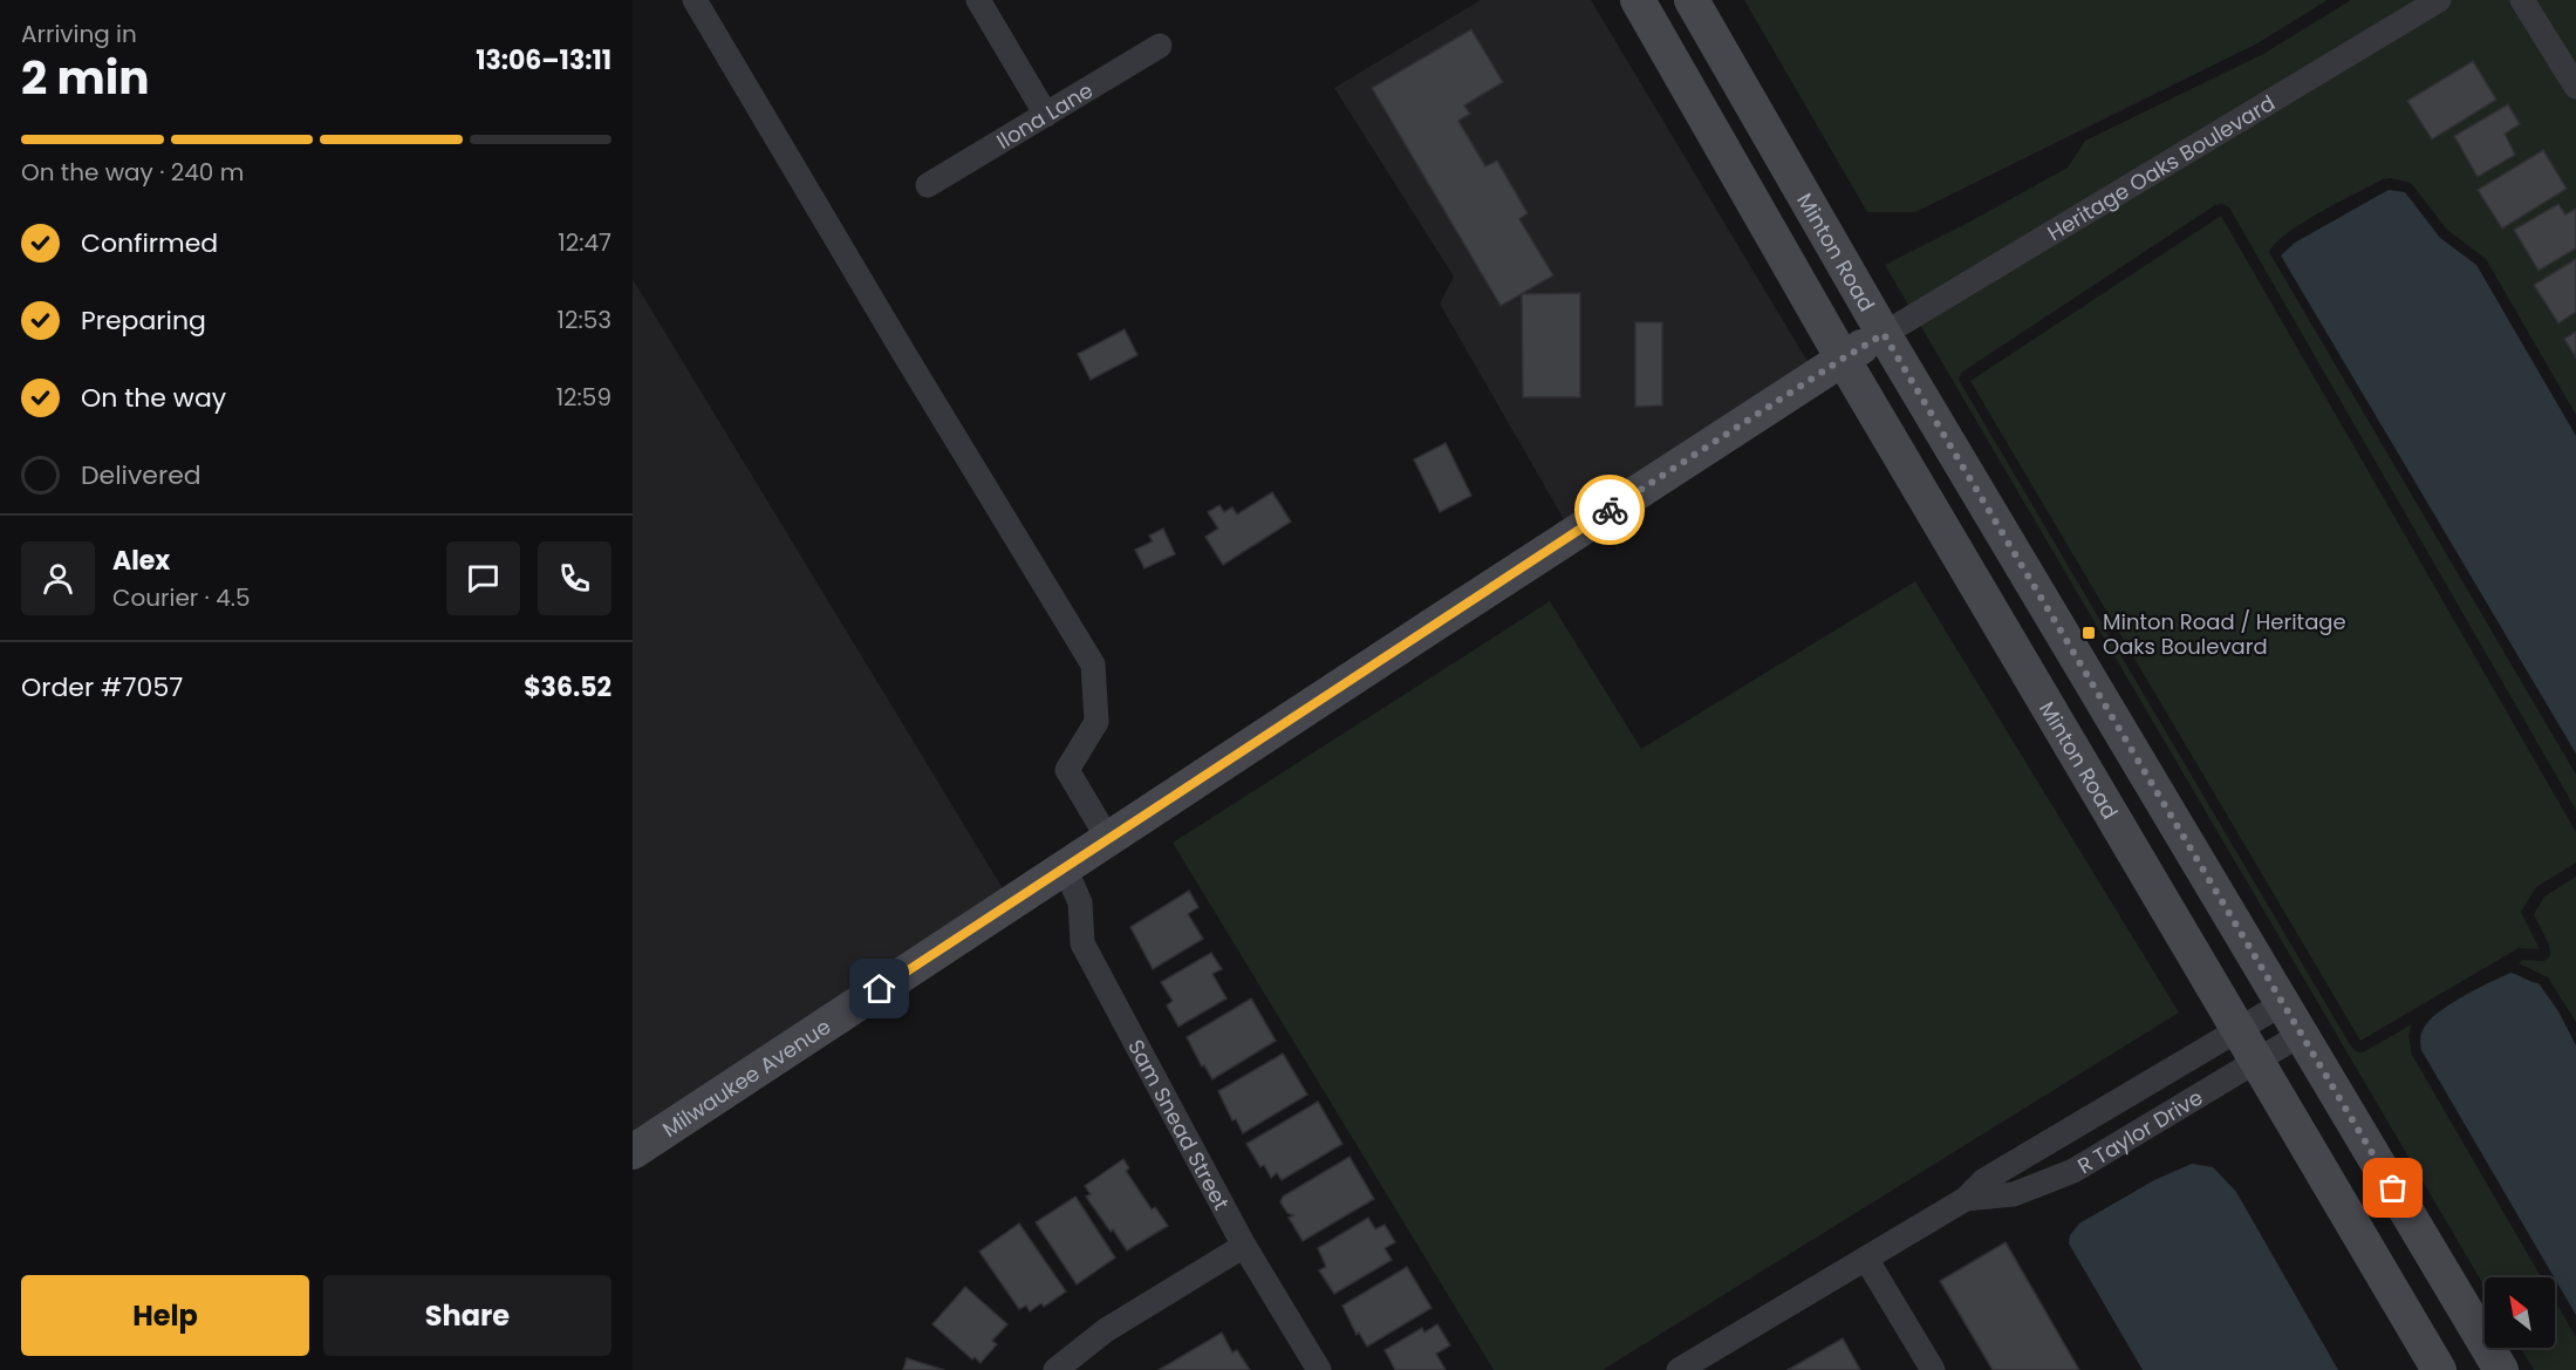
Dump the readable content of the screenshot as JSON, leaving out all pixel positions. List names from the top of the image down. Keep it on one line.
{"streets":{"main road":["Minton Road","Milwaukee Avenue"],"street":["Ilona Lane","Heritage Oaks Boulevard","Sam Snead Street","R Taylor Drive"]},"crossings":[["Heritage Oaks Boulevard","Minton Road"],["Heritage Oaks Boulevard","Milwaukee Avenue"],["Minton Road","Milwaukee Avenue"],["Minton Road","R Taylor Drive"],["Milwaukee Avenue","Sam Snead Street"]],"places":{"transit":["Minton Road / Heritage Oaks Boulevard"]},"north":"top left","page":{"heading":["2 min","Arriving in","13:06–13:11"],"panel":["Alex","Courier · 4.5","Order #7057","$36.52"],"bar":"On the way · 240 m","list":[["Confirmed","12:47"],["Preparing","12:53"],["On the way","12:59"],"Delivered"],"buttons":["Help","Share"]}}
